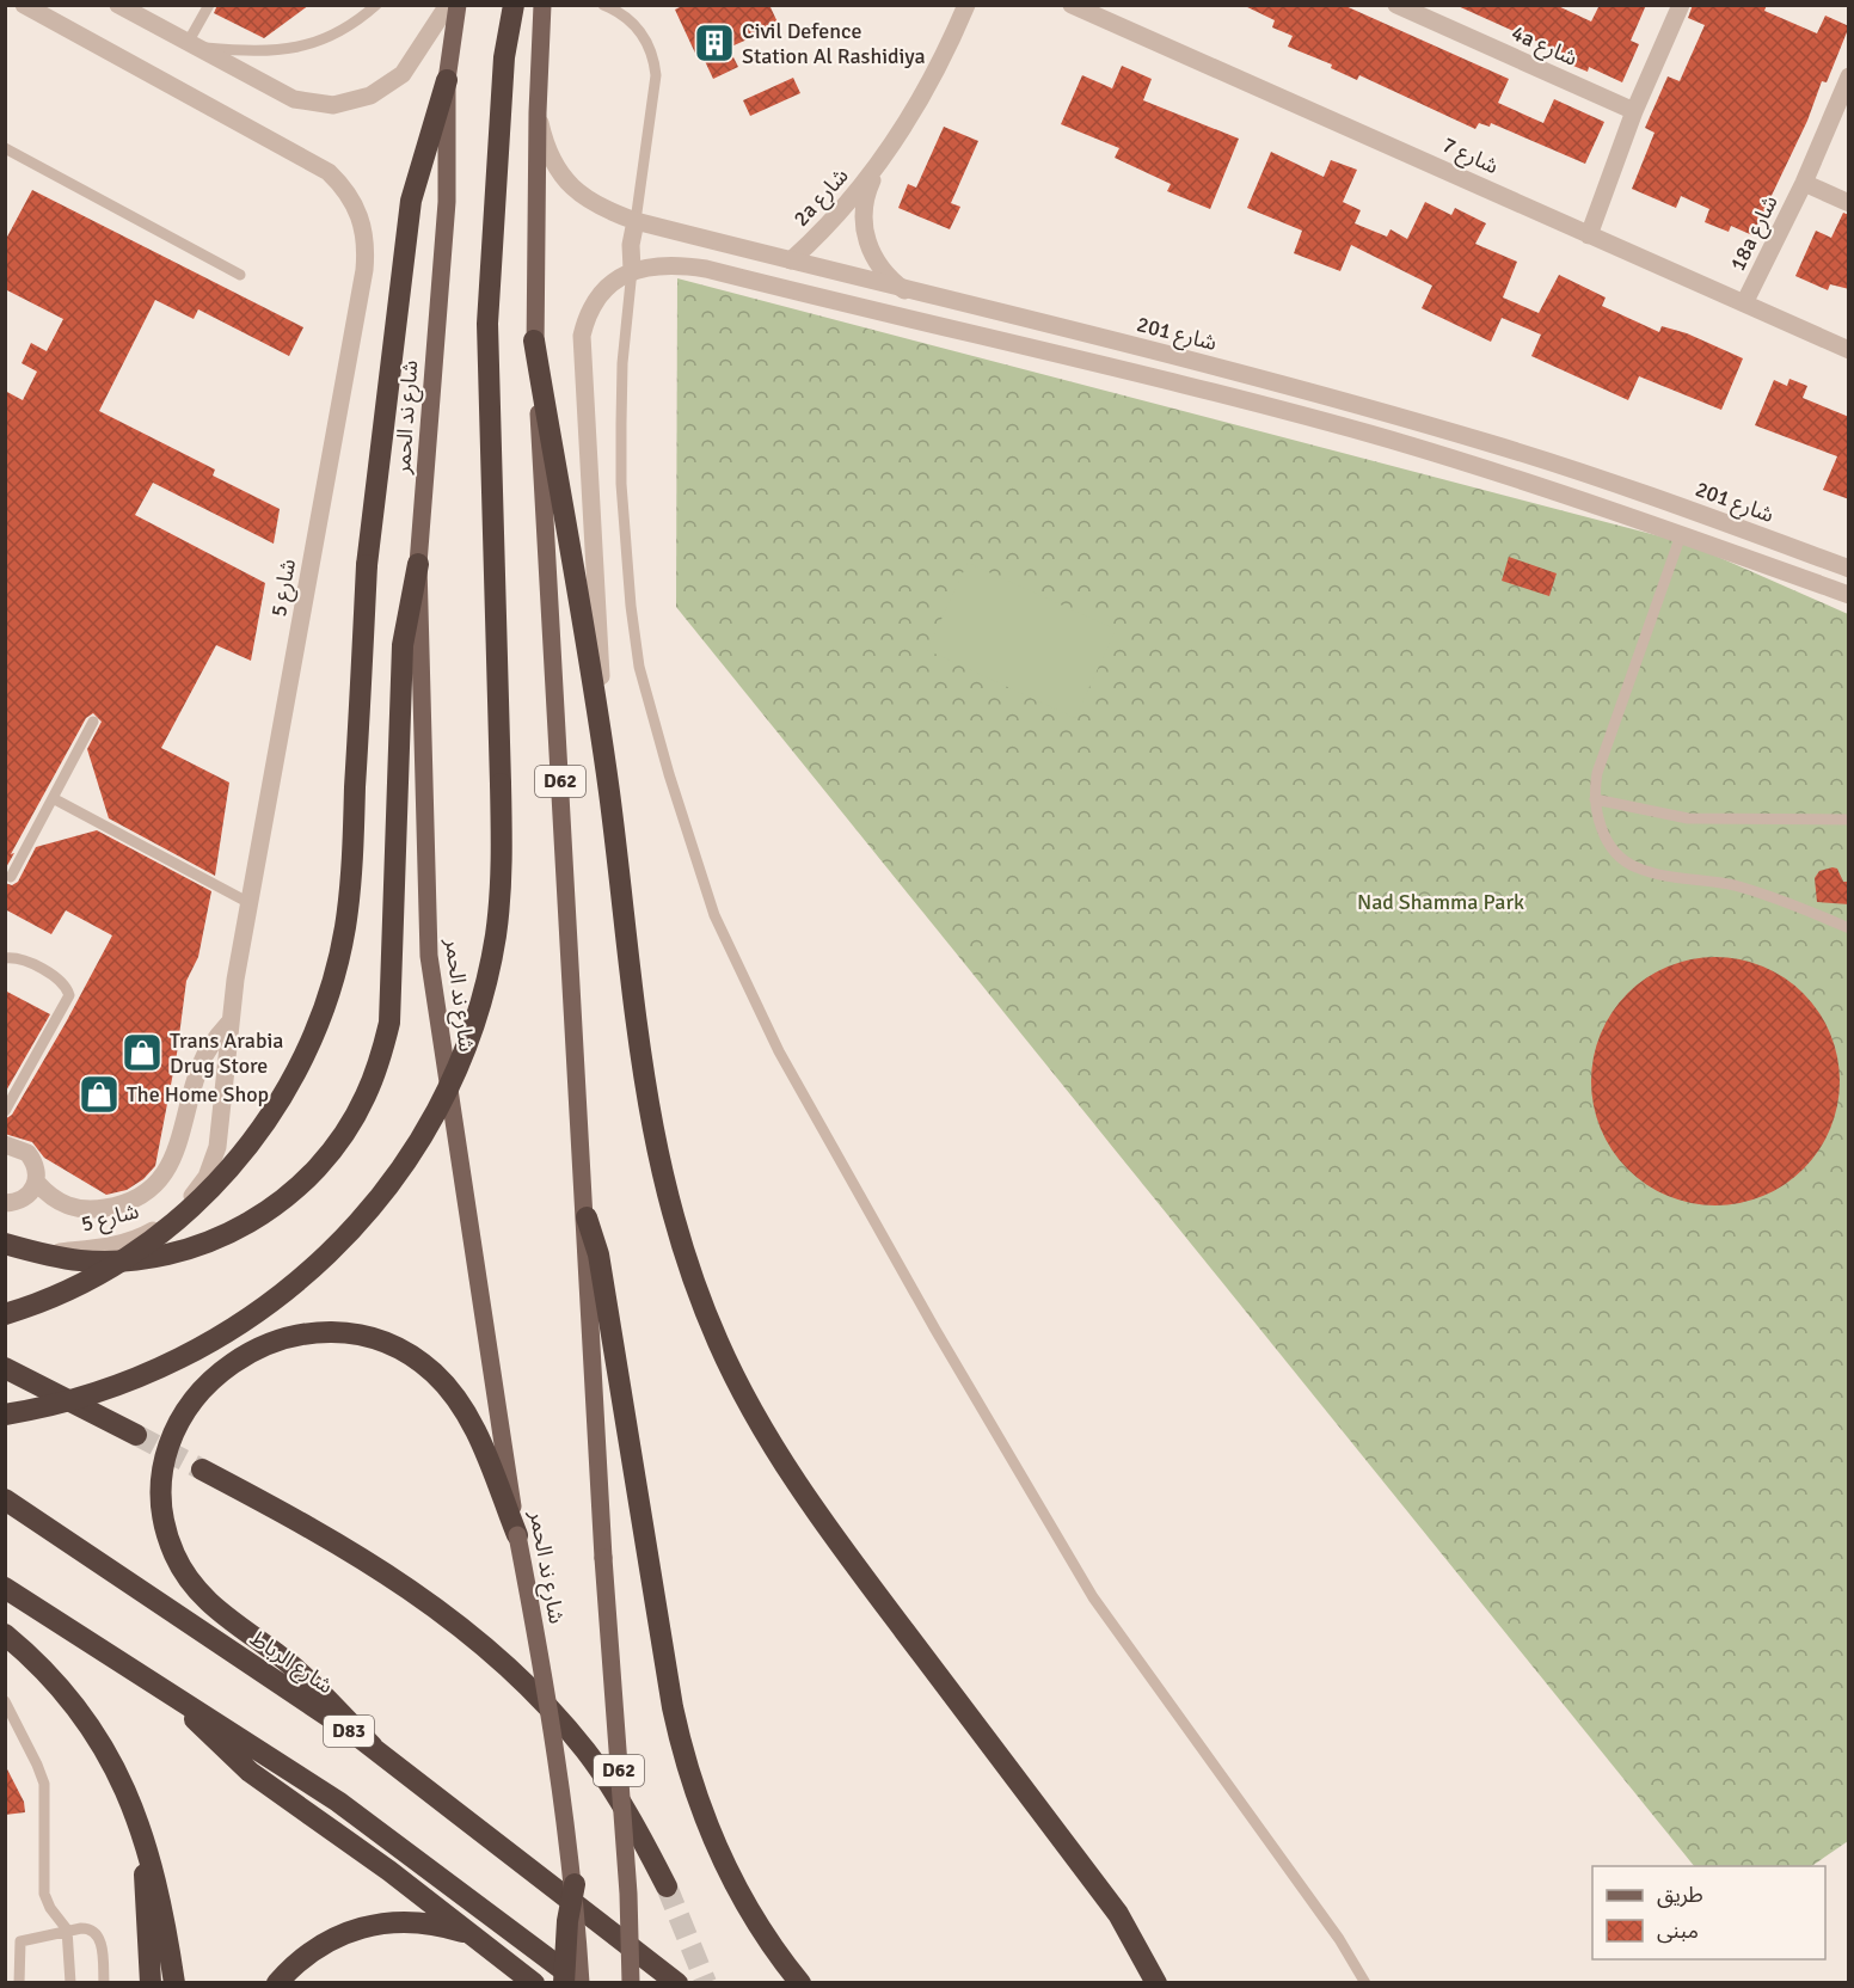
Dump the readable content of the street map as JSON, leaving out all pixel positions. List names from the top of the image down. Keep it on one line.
{"streets":{"highway":["شارع الرباط","D83"],"main road":["شارع ند الحمر","D62"],"street":["4a شارع","شارع 7","2a شارع","18a شارع","شارع 201","شارع 5"]},"crossings":[["شارع 7","18a شارع"],["2a شارع","شارع 201"],["شارع 201","D62"]],"parks":["Nad Shamma Park"],"places":{"building":["Civil Defence Station Al Rashidiya"],"shop":["Trans Arabia Drug Store","The Home Shop"]},"legend":["طريق","مبنى"]}
